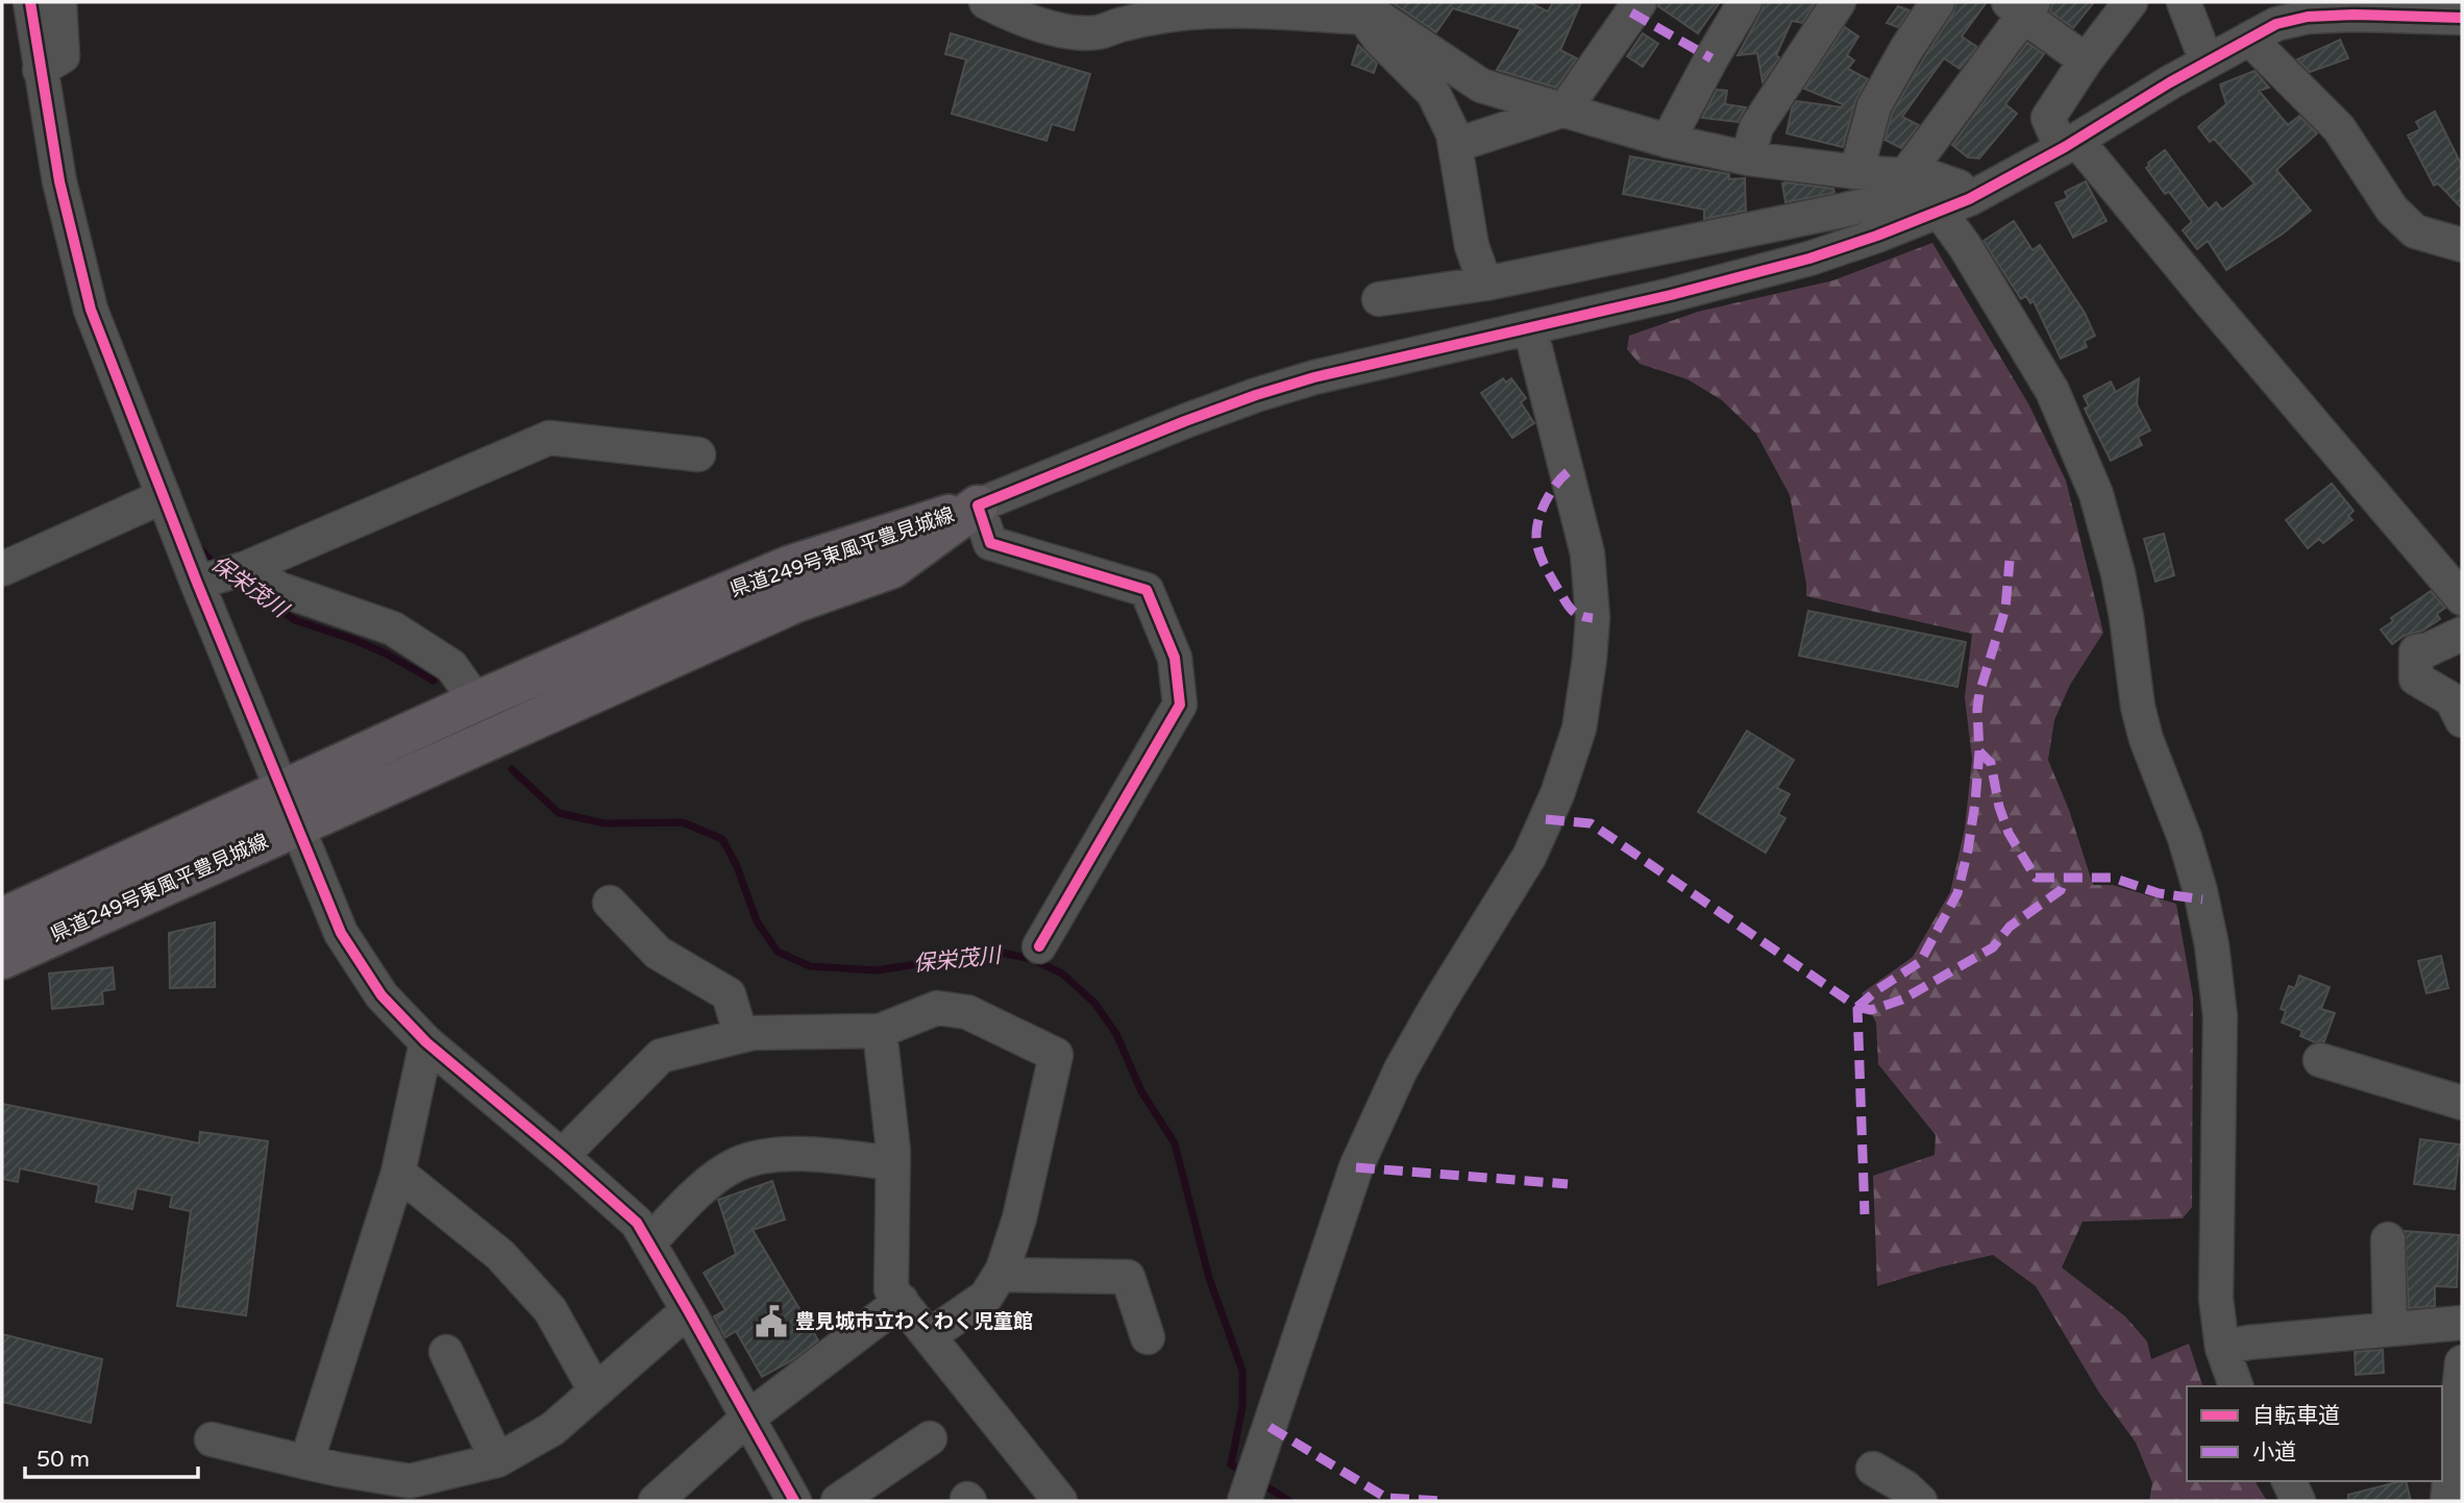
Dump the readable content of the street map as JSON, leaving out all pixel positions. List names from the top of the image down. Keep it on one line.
{"streets":{"main road":["県道249号東風平豊見城線"]},"water":["保栄茂川"],"places":{"public building":["豊見城市立わくわく児童館"]},"legend":["自転車道","小道"],"scale_bar":"50 m"}
